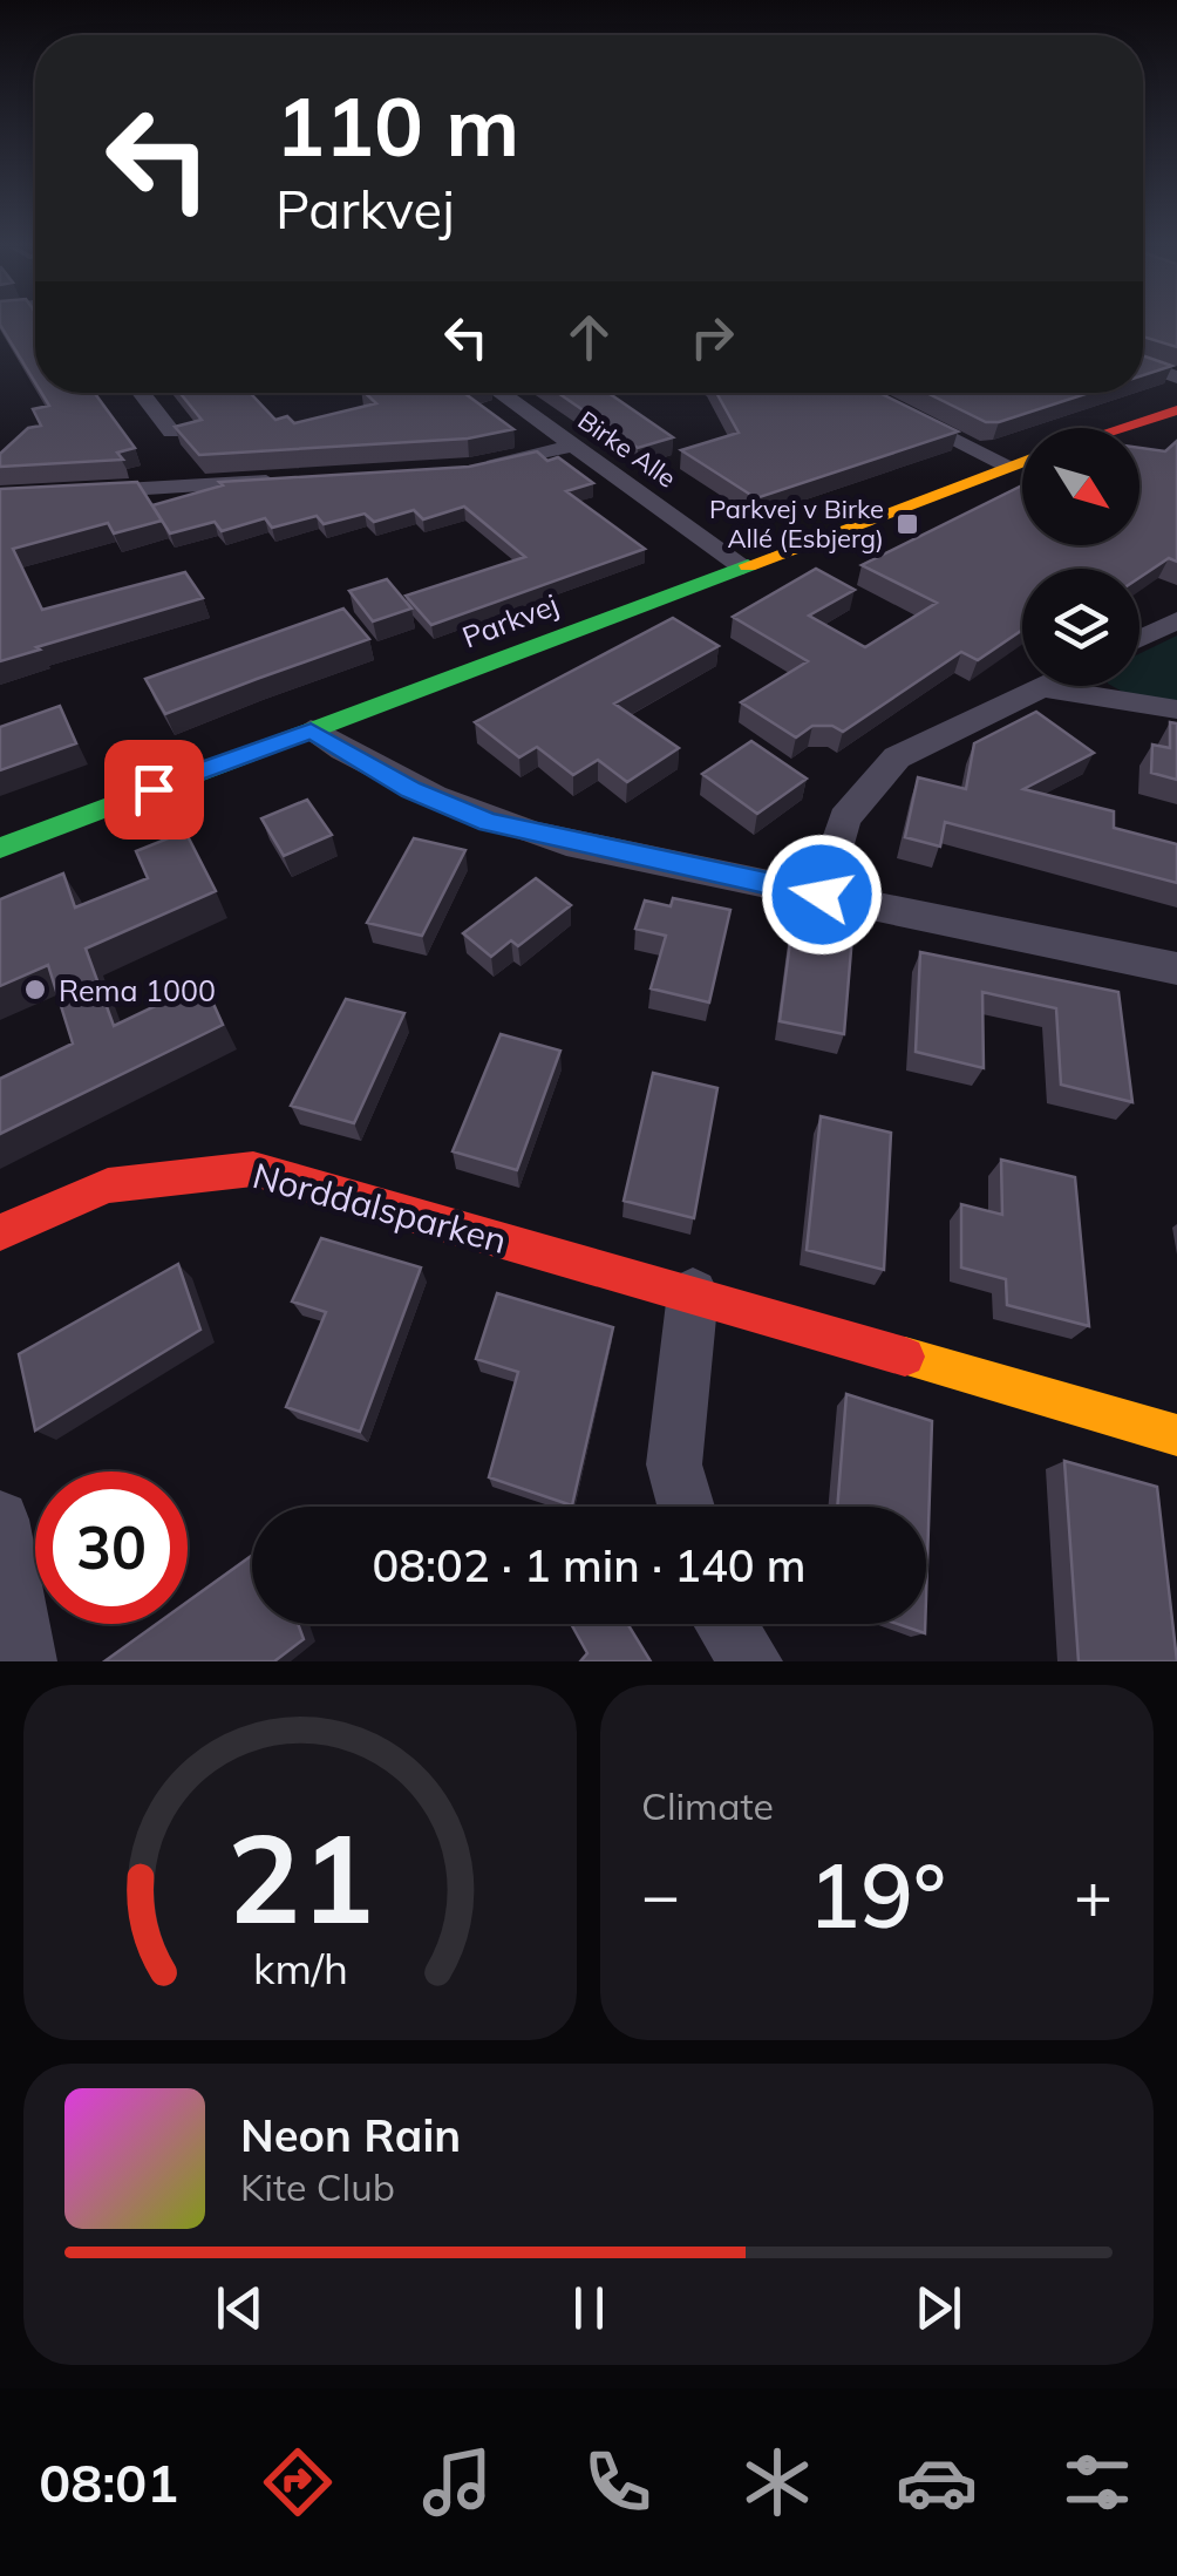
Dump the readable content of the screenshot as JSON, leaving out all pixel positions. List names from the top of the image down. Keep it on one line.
{"streets":{"street":["Birke Alle","Parkvej","Norddalsparken"]},"crossings":[["Birke Alle","Parkvej"]],"places":{"transit":["Parkvej v Birke Allé (Esbjerg)"],"other":["Rema 1000"]},"north":"bottom right","page":{"turn":["110 m","Parkvej"],"limit":"30","trip":"08:02 · 1 min · 140 m","tile":"Climate","heat":["−","19°","+"],"song":["Neon Rain","Kite Club"],"tabs":"08:01","gauge":["21","km/h"]}}
